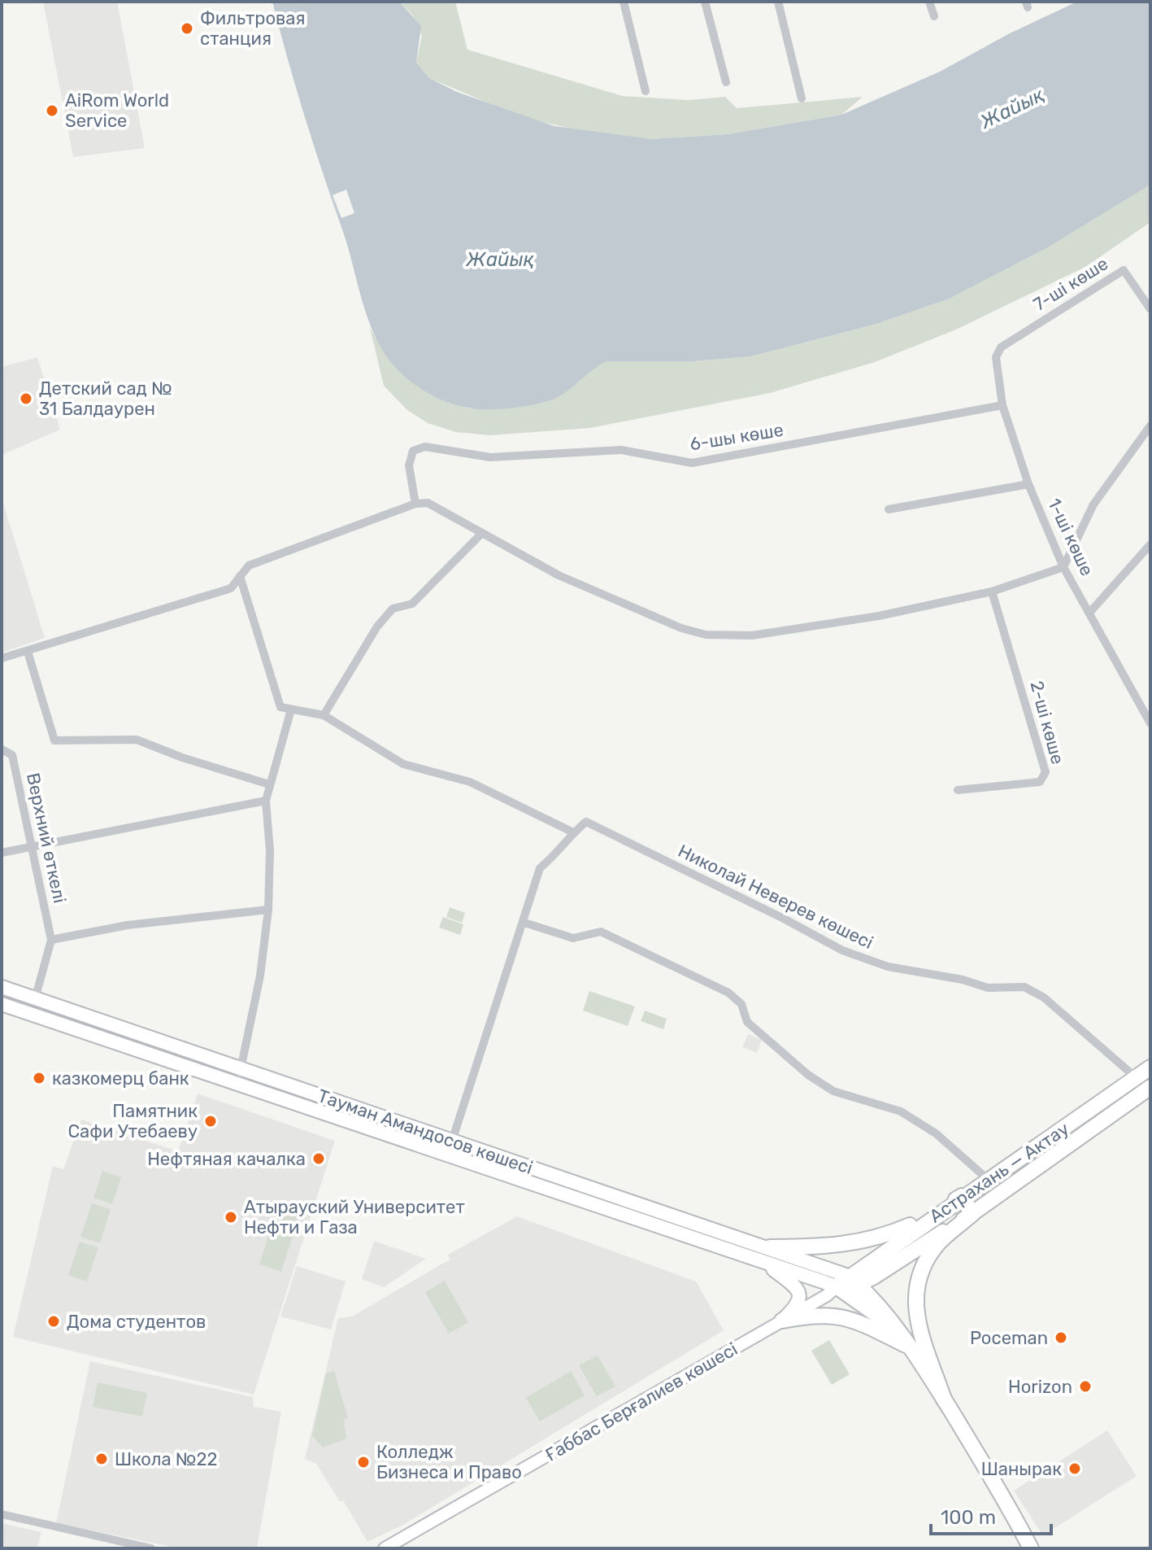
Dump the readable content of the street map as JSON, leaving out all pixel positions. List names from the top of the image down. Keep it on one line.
{"streets":{"highway":["Астрахань — Актау"],"main road":["Тауман Амандосов көшесі","Ғаббас Берғалиев көшесі"],"street":["7-шi көше","6-шы көше","1-ші көше","2-ші көше","Верхний өткелі","Николай Неверев көшесі"]},"crossings":[["7-шi көше","1-ші көше"],["6-шы көше","1-ші көше"],["Николай Неверев көшесі","Астрахань — Актау"],["Тауман Амандосов көшесі","Астрахань — Актау"],["Тауман Амандосов көшесі","Ғаббас Берғалиев көшесі"],["Астрахань — Актау","Ғаббас Берғалиев көшесі"]],"water":["Жайық"],"places":["Фильтровая станция","AiRom World Service","Детский сад № 31 Балдаурен","казкомерц банк","Памятник Сафи Утебаеву","Нефтяная качалка","Атырауский Университет Нефти и Газа","Дома студентов","Poceman","Horizon","Школа №22","Колледж Бизнеса и Право","Шанырак"],"scale_bar":"100 m"}
